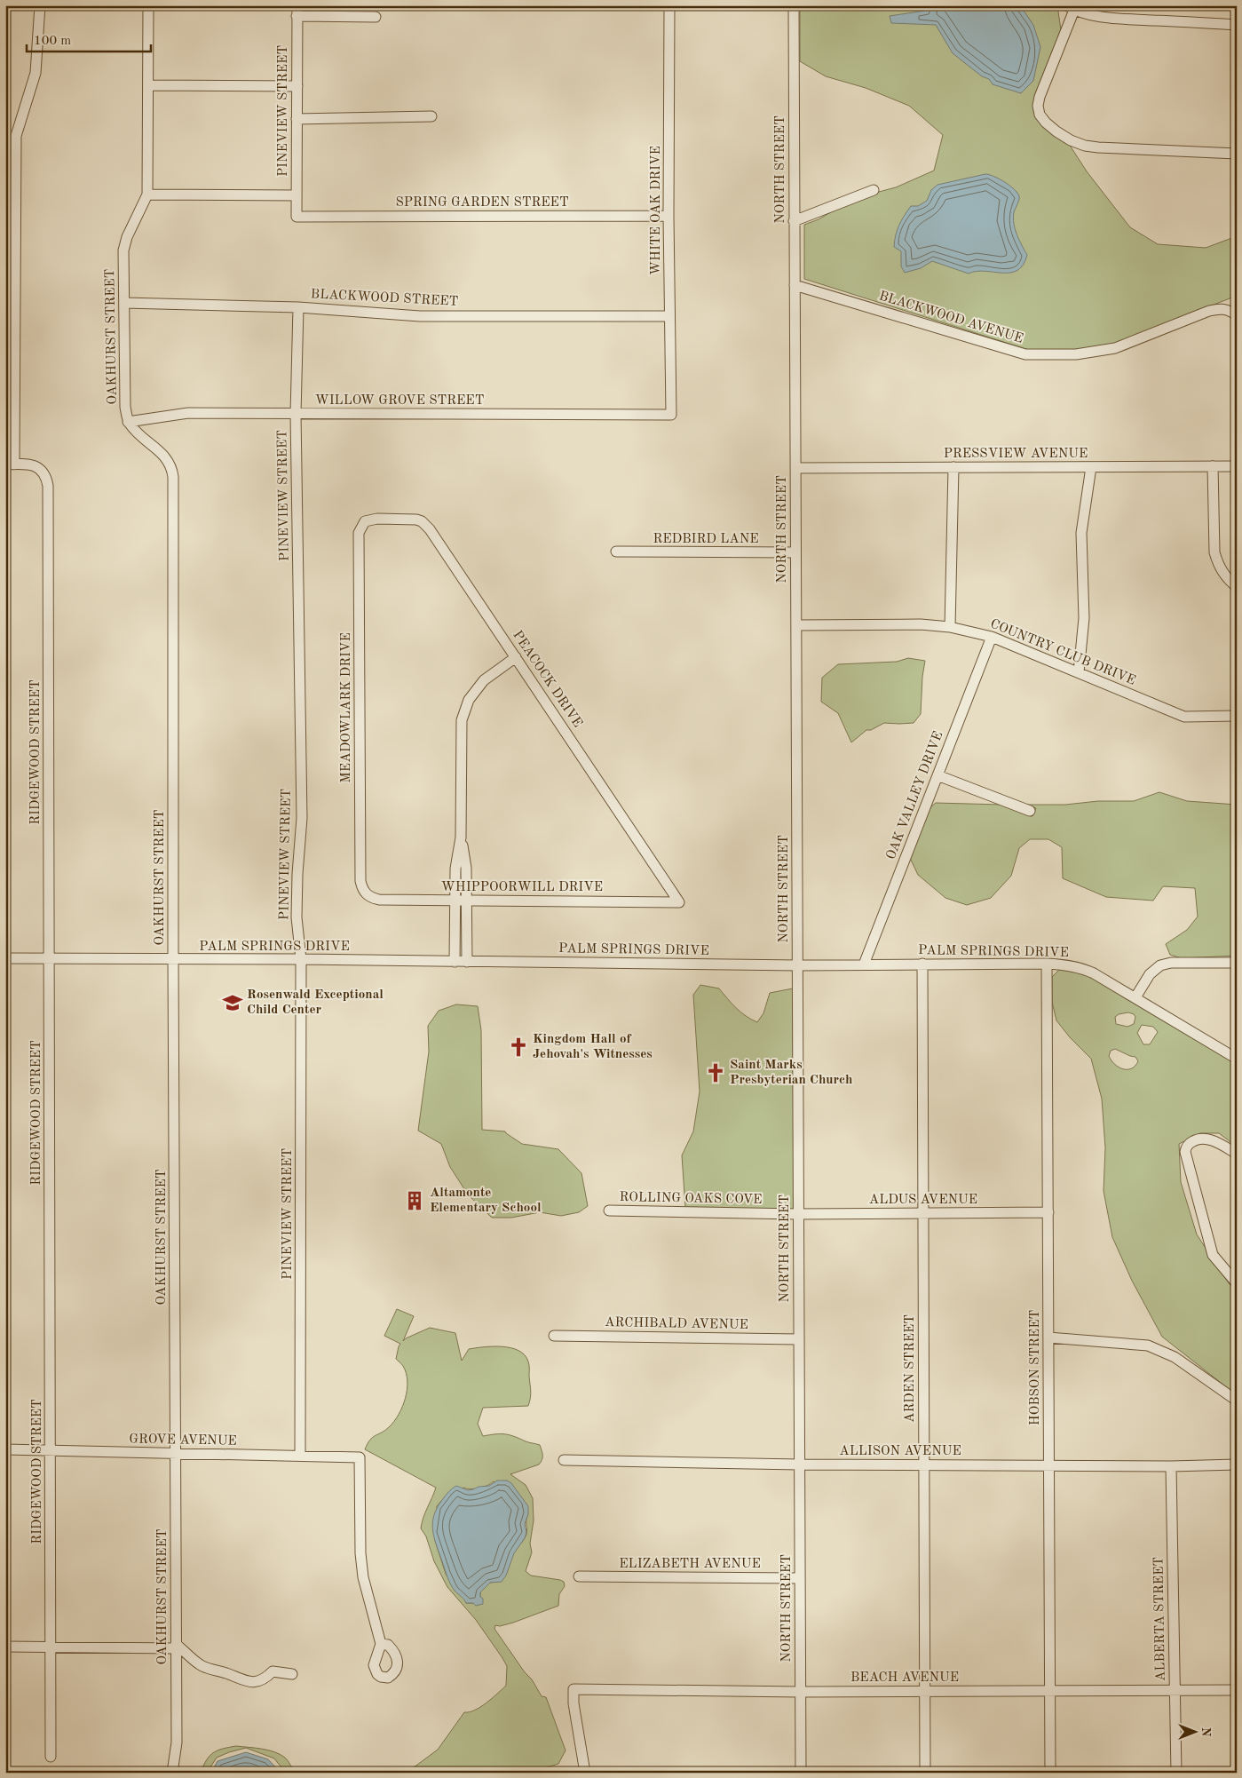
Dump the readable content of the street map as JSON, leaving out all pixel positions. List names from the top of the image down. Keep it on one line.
{"streets":{"street":["PINEVIEW STREET","NORTH STREET","SPRING GARDEN STREET","WHITE OAK DRIVE","BLACKWOOD STREET","BLACKWOOD AVENUE","OAKHURST STREET","WILLOW GROVE STREET","PRESSVIEW AVENUE","REDBIRD LANE","COUNTRY CLUB DRIVE","PEACOCK DRIVE","MEADOWLARK DRIVE","RIDGEWOOD STREET","OAK VALLEY DRIVE","WHIPPOORWILL DRIVE","PALM SPRINGS DRIVE","ROLLING OAKS COVE","ALDUS AVENUE","ARCHIBALD AVENUE","HOBSON STREET","ARDEN STREET","GROVE AVENUE","ALLISON AVENUE","ELIZABETH AVENUE","ALBERTA STREET","BEACH AVENUE"]},"crossings":[["PINEVIEW STREET","SPRING GARDEN STREET"],["PINEVIEW STREET","BLACKWOOD STREET"],["PINEVIEW STREET","WILLOW GROVE STREET"],["PINEVIEW STREET","PALM SPRINGS DRIVE"],["PINEVIEW STREET","GROVE AVENUE"],["NORTH STREET","BLACKWOOD AVENUE"],["NORTH STREET","PRESSVIEW AVENUE"],["NORTH STREET","REDBIRD LANE"],["NORTH STREET","COUNTRY CLUB DRIVE"],["NORTH STREET","PALM SPRINGS DRIVE"],["NORTH STREET","ROLLING OAKS COVE"],["NORTH STREET","ALDUS AVENUE"],["NORTH STREET","ARCHIBALD AVENUE"],["NORTH STREET","ALLISON AVENUE"],["NORTH STREET","ELIZABETH AVENUE"],["NORTH STREET","BEACH AVENUE"],["SPRING GARDEN STREET","WHITE OAK DRIVE"],["WHITE OAK DRIVE","BLACKWOOD STREET"],["WHITE OAK DRIVE","WILLOW GROVE STREET"],["BLACKWOOD STREET","OAKHURST STREET"],["OAKHURST STREET","WILLOW GROVE STREET"],["OAKHURST STREET","PALM SPRINGS DRIVE"],["OAKHURST STREET","GROVE AVENUE"],["COUNTRY CLUB DRIVE","OAK VALLEY DRIVE"],["PEACOCK DRIVE","MEADOWLARK DRIVE"],["PEACOCK DRIVE","WHIPPOORWILL DRIVE"],["MEADOWLARK DRIVE","WHIPPOORWILL DRIVE"],["RIDGEWOOD STREET","PALM SPRINGS DRIVE"],["RIDGEWOOD STREET","GROVE AVENUE"],["OAK VALLEY DRIVE","PALM SPRINGS DRIVE"],["PALM SPRINGS DRIVE","HOBSON STREET"],["PALM SPRINGS DRIVE","ARDEN STREET"],["ROLLING OAKS COVE","ALDUS AVENUE"],["ALDUS AVENUE","HOBSON STREET"],["ALDUS AVENUE","ARDEN STREET"],["HOBSON STREET","ALLISON AVENUE"],["HOBSON STREET","BEACH AVENUE"],["ARDEN STREET","ALLISON AVENUE"],["ARDEN STREET","BEACH AVENUE"],["ALLISON AVENUE","ALBERTA STREET"],["ALBERTA STREET","BEACH AVENUE"]],"places":{"school or university":["Rosenwald Exceptional Child Center"],"church":["Kingdom Hall of Jehovah's Witnesses","Saint Marks Presbyterian Church"],"building":["Altamonte Elementary School"]},"scale_bar":"100 m","north":"right"}
